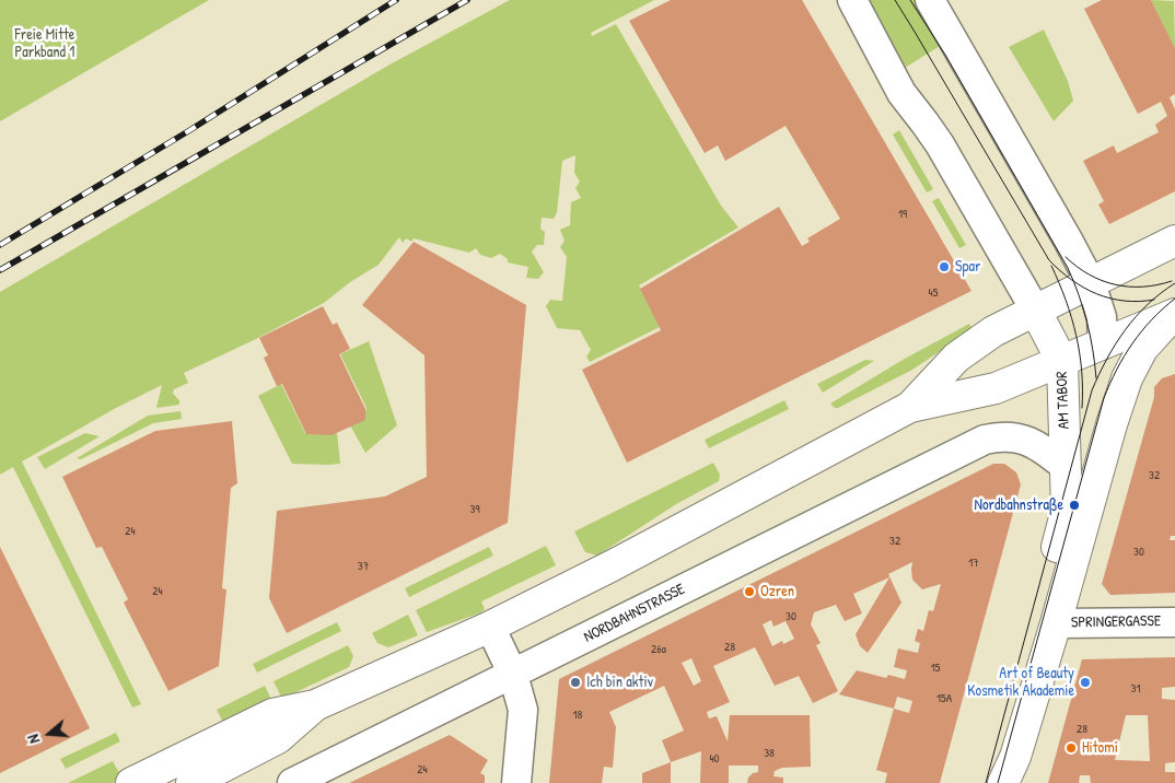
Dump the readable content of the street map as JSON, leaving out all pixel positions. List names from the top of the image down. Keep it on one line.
{"streets":{"main road":["AM TABOR"],"street":["NORDBAHNSTRASSE","SPRINGERGASSE"]},"crossings":[["AM TABOR","NORDBAHNSTRASSE"]],"parks":["Freie Mitte Parkband 1"],"places":["Spar","Nordbahnstraße","Ozren","Ich bin aktiv","Art of Beauty Kosmetik Akademie","Hitomi"],"house_numbers":["19","45","32","39","24","32","30","17","37","24","30","28","26a","15","31","15A","18","28","38","40","24"],"north":"left"}
